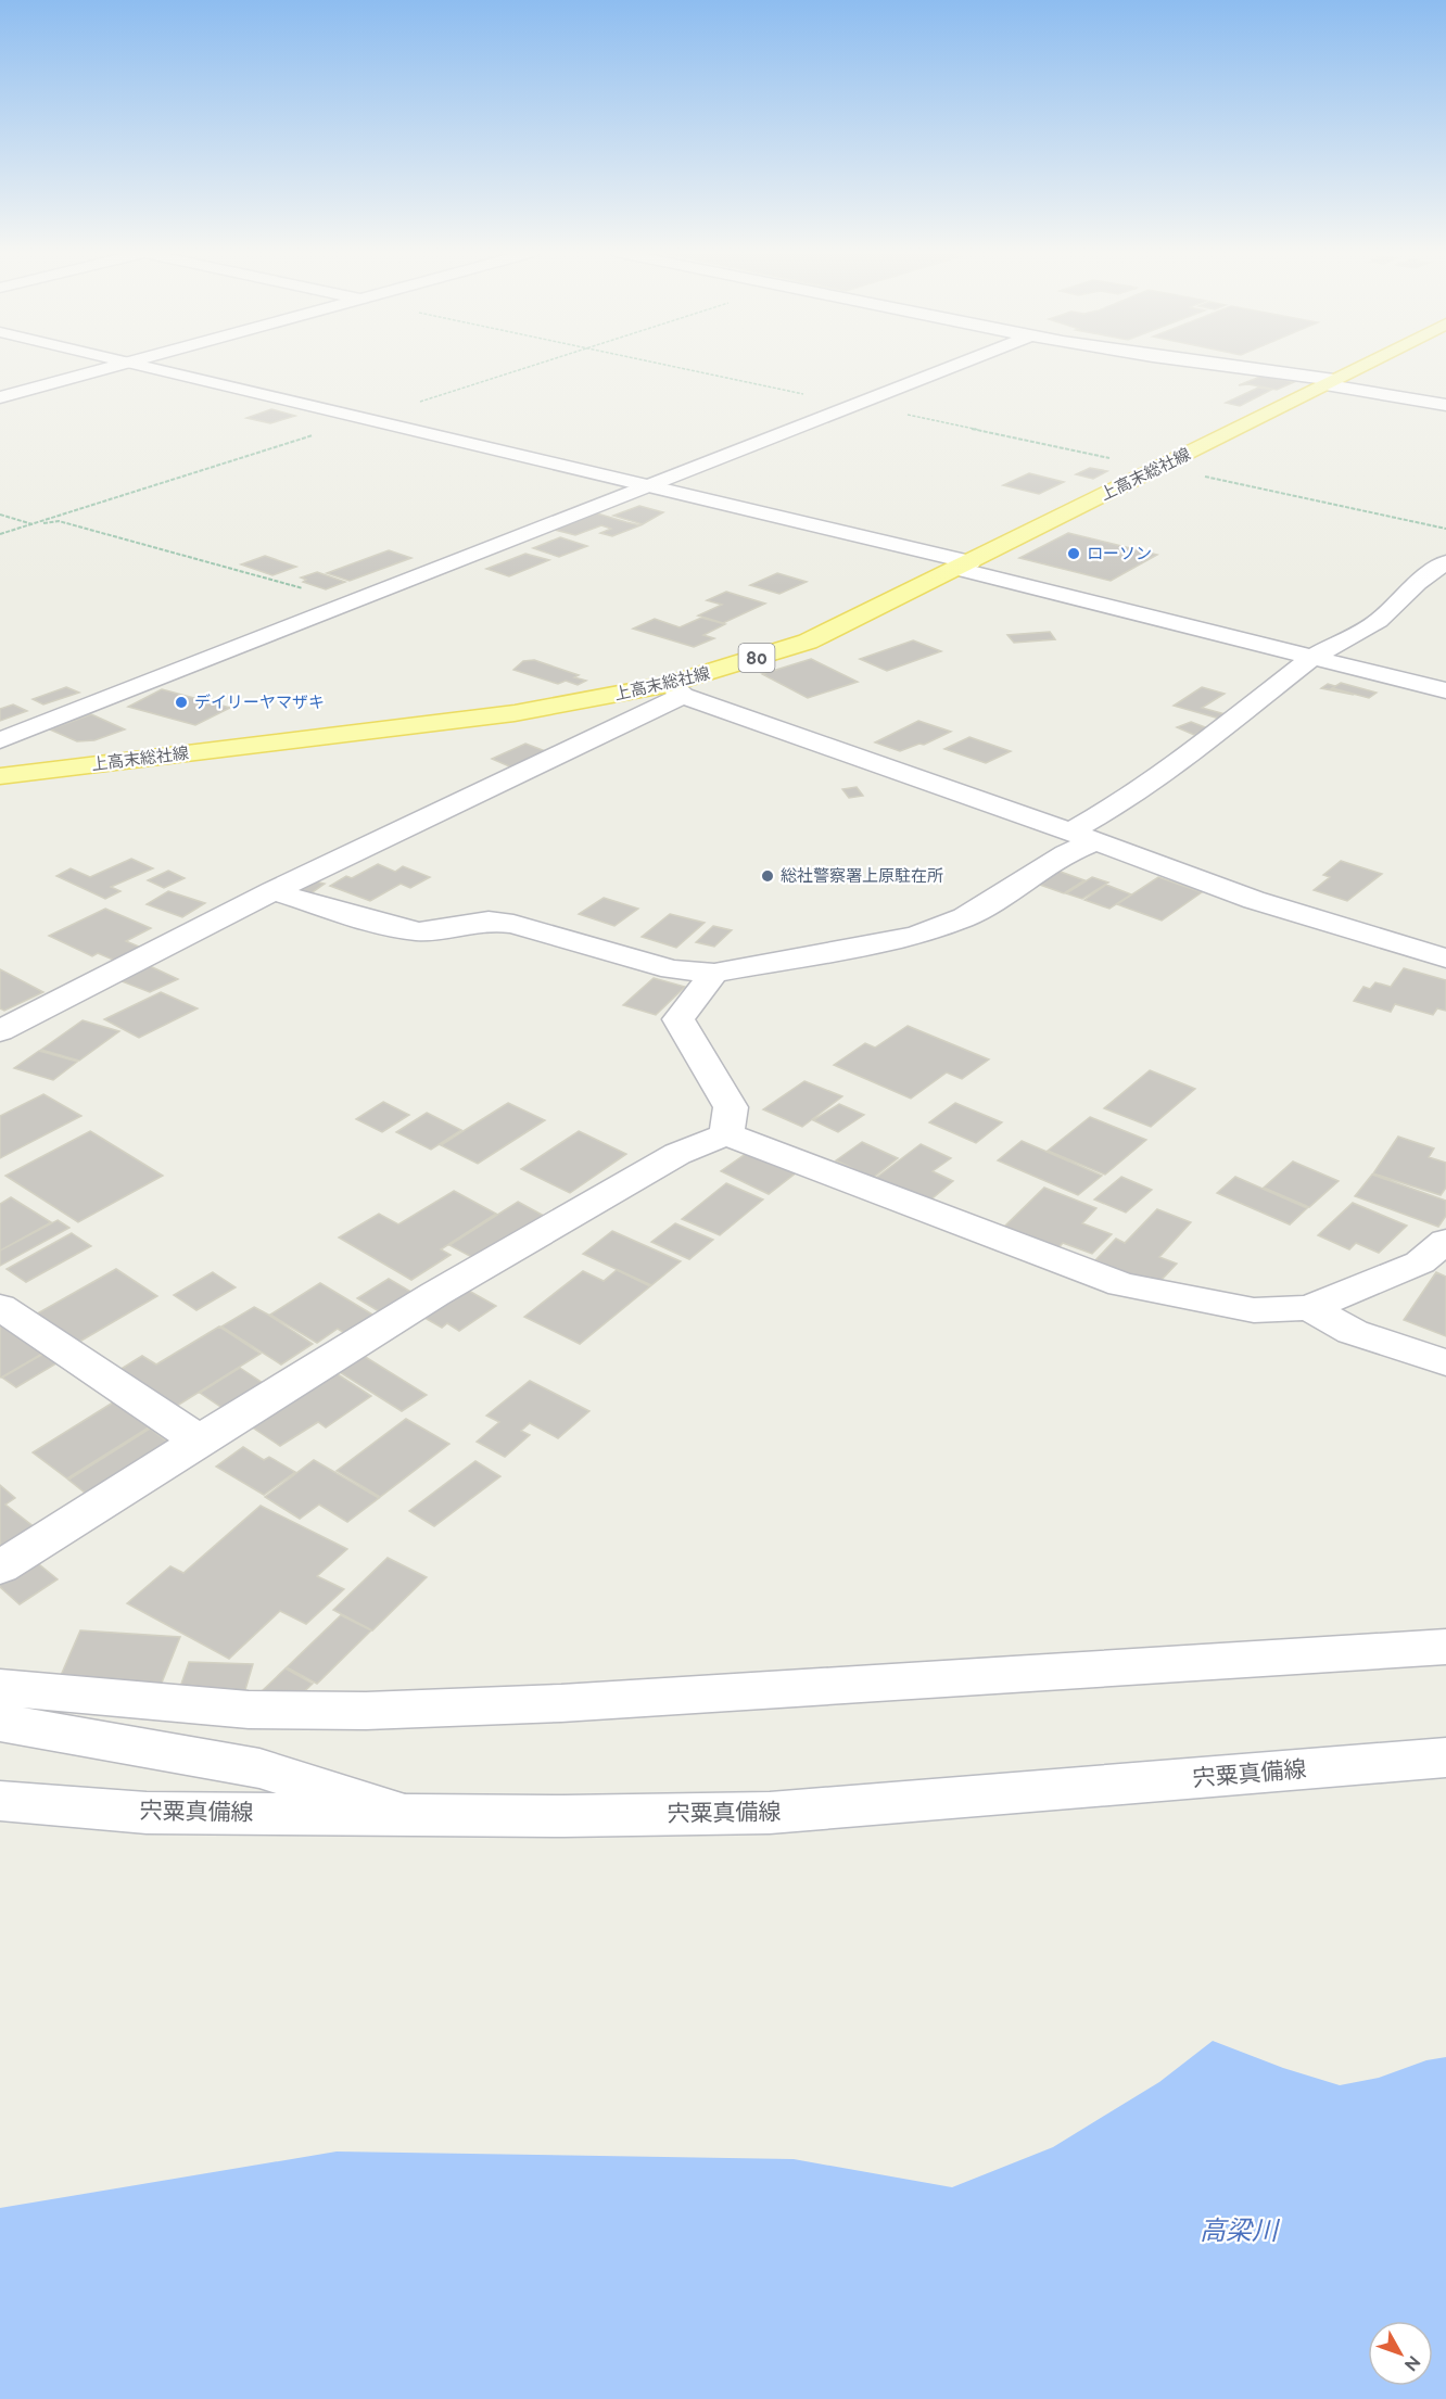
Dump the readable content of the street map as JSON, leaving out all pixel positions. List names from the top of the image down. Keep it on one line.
{"streets":{"main road":["上高末総社線","80"],"street":["宍粟真備線"]},"water":["高梁川"],"places":["ローソン","デイリーヤマザキ","総社警察署上原駐在所"],"north":"bottom right"}
